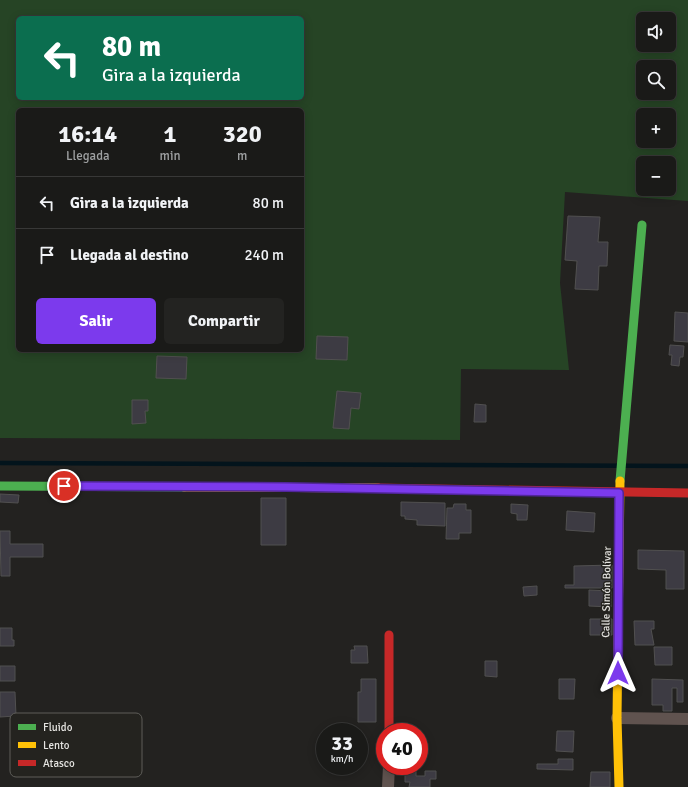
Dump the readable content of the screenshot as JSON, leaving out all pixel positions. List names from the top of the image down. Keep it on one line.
{"streets":{"street":["Calle Simón Bolívar"]},"legend":["Fluido","Lento","Atasco"],"page":{"map_buttons":["+","−"],"turn":["80 m","Gira a la izquierda"],"eta":["16:14","Llegada","1","min","320","m"],"list":[{"name":"Gira a la izquierda","value":"80 m"},{"name":"Llegada al destino","value":"240 m"}],"buttons":["Salir","Compartir"],"speed":"33 km/h","limit":"40"}}
